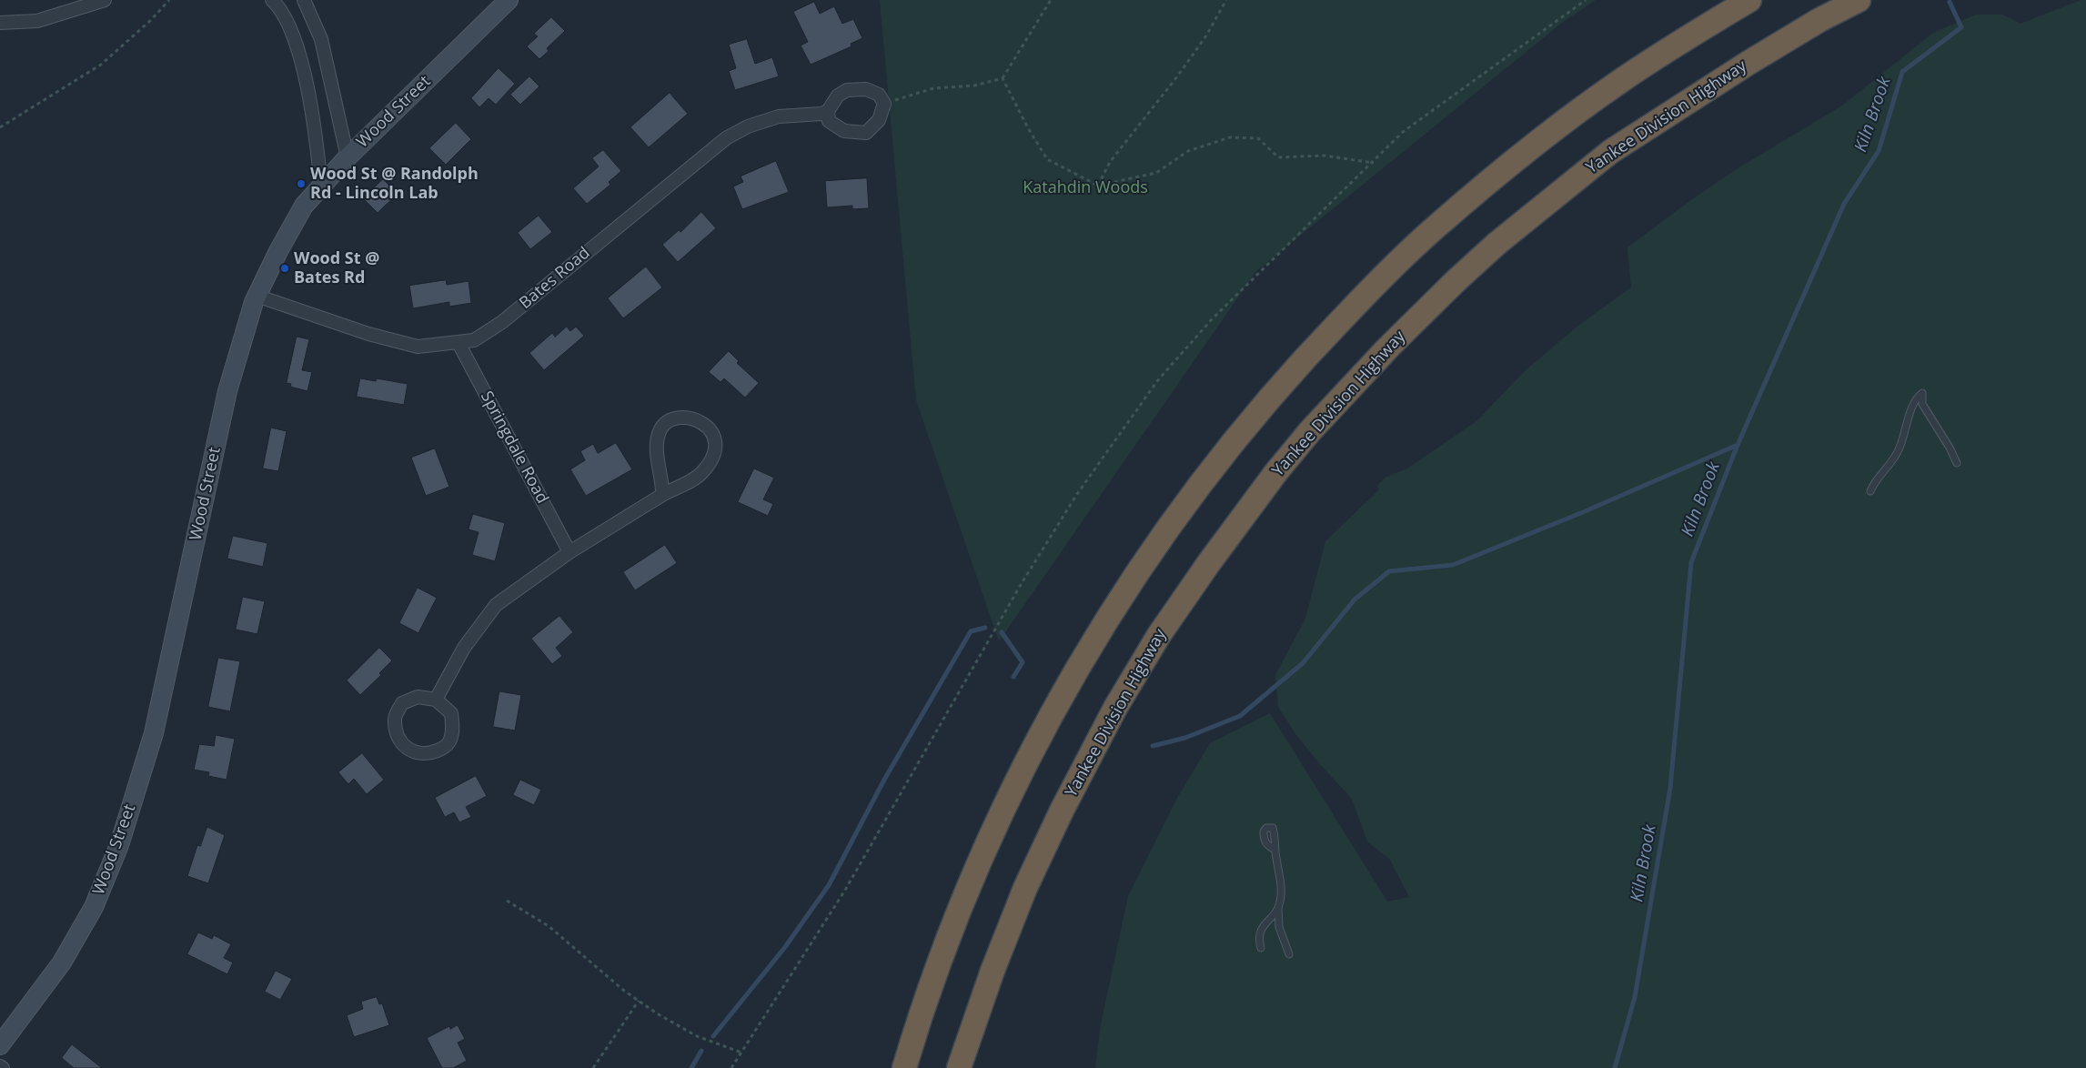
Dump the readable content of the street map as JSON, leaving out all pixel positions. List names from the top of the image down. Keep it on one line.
{"streets":{"highway":["Yankee Division Highway"],"street":["Wood Street","Bates Road","Springdale Road"]},"crossings":[["Wood Street","Bates Road"],["Bates Road","Springdale Road"]],"water":["Kiln Brook"],"parks":["Katahdin Woods"],"places":["Wood St @ Randolph Rd - Lincoln Lab","Wood St @ Bates Rd"]}
